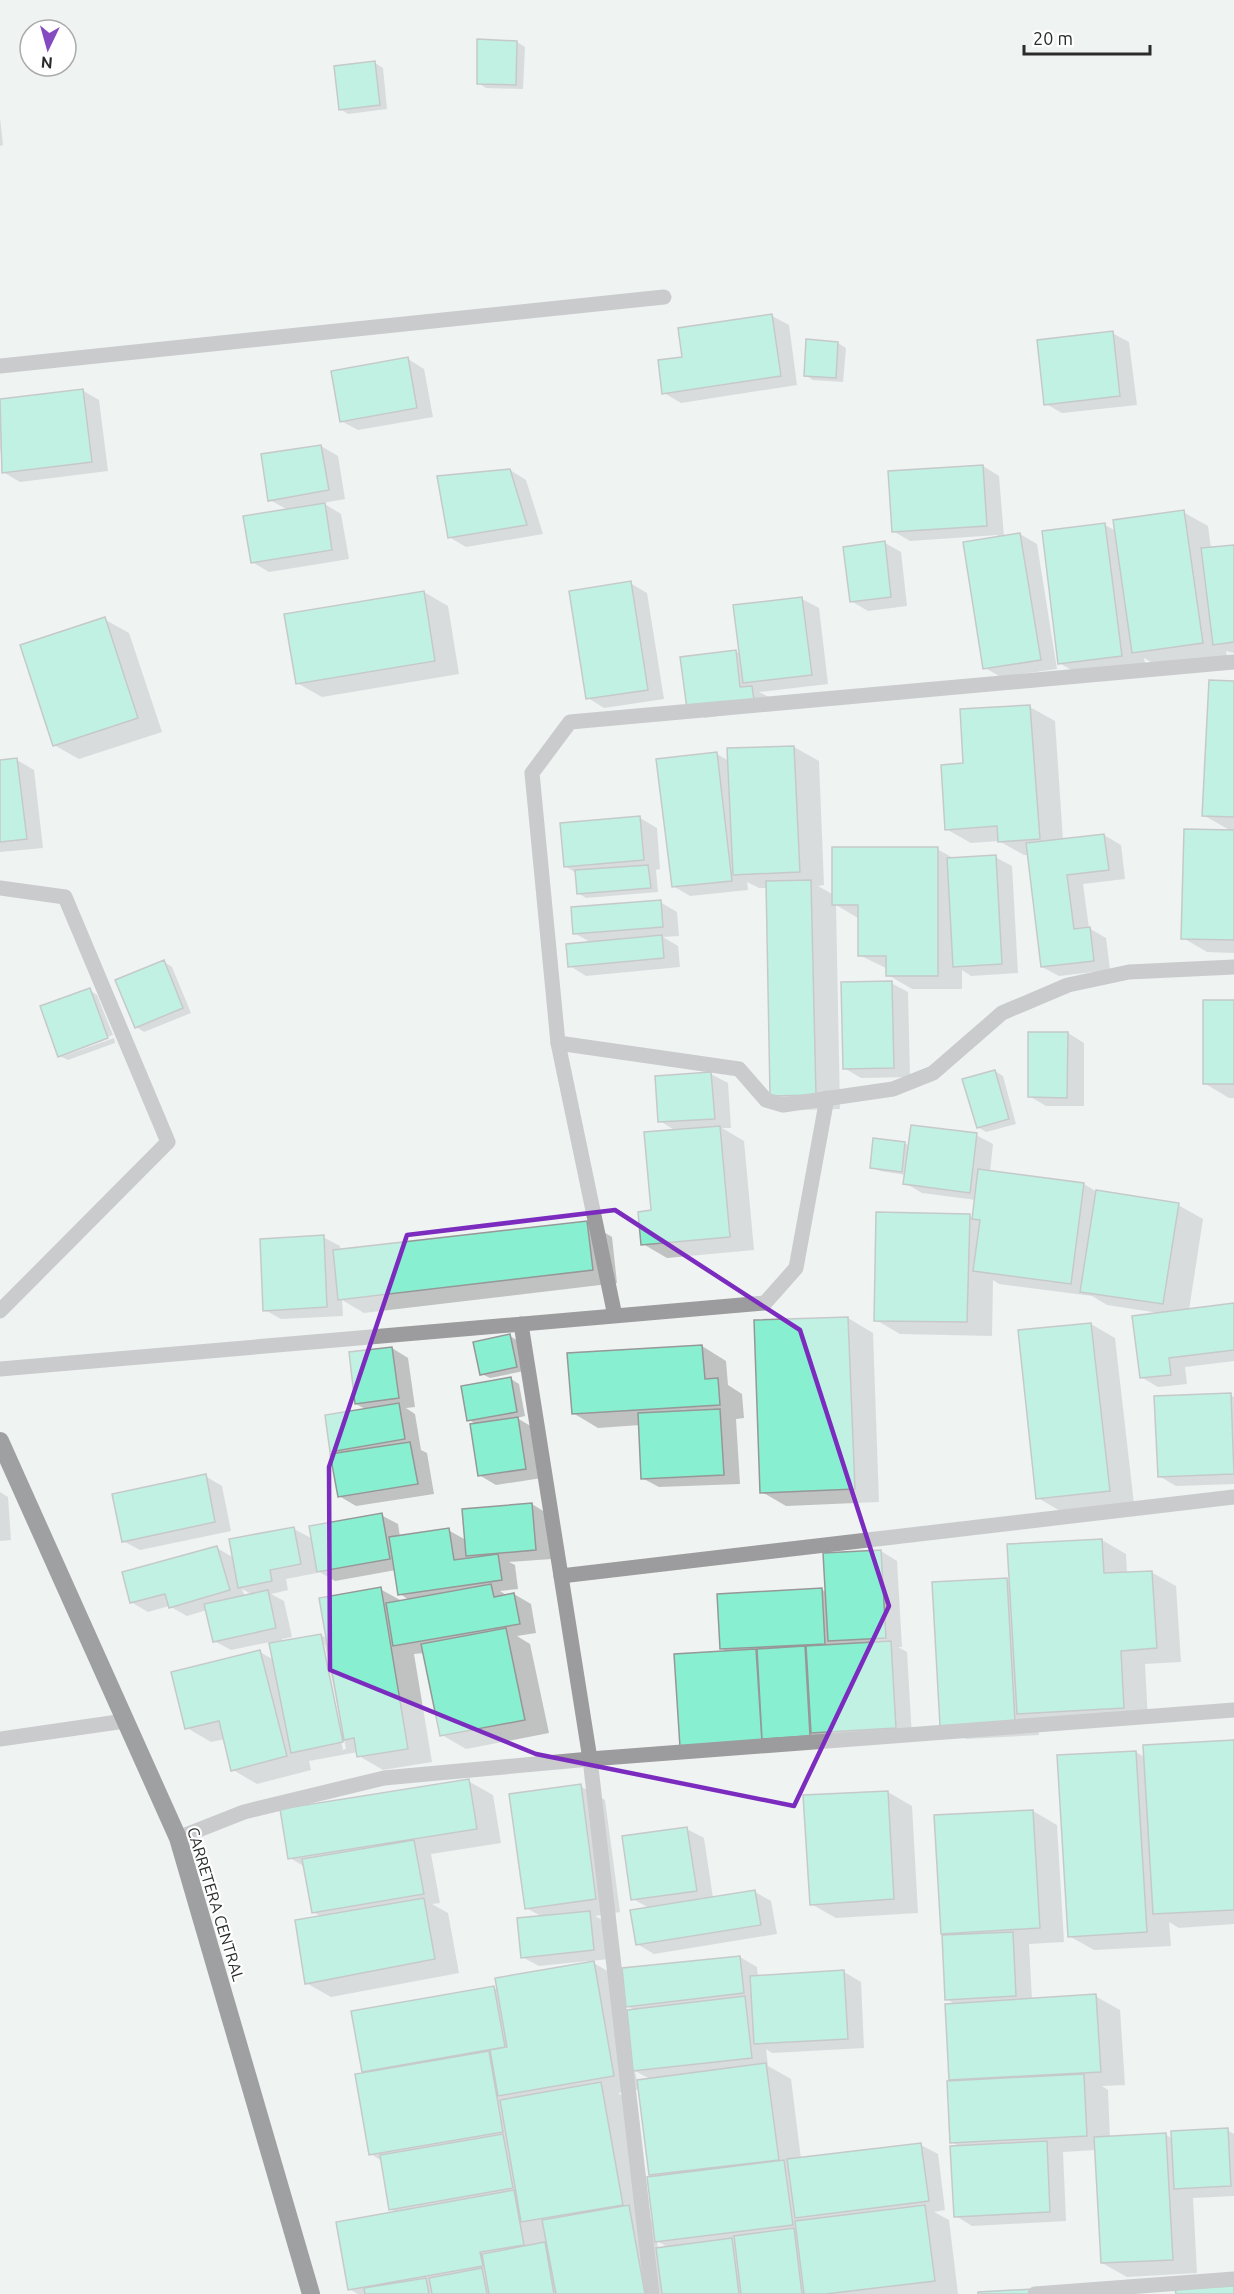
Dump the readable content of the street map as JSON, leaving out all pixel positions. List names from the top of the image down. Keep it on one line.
{"streets":{"highway":["CARRETERA CENTRAL"]},"scale_bar":"20 m","north":"bottom"}
